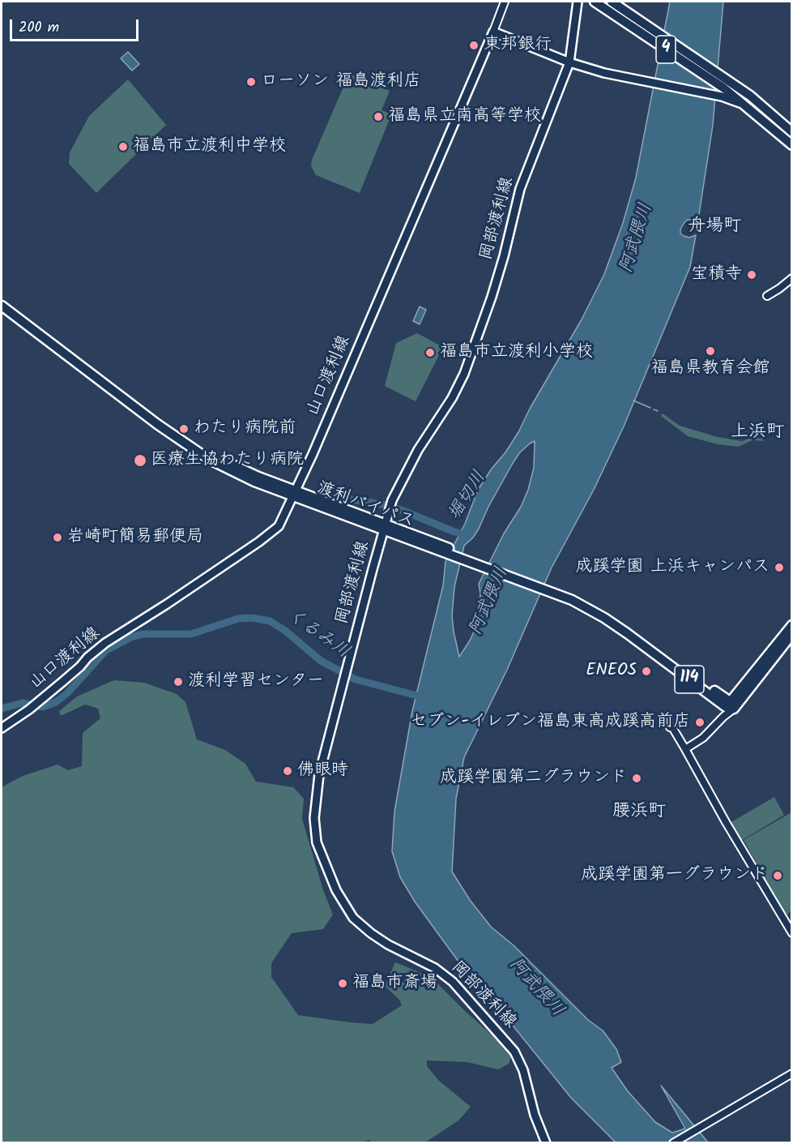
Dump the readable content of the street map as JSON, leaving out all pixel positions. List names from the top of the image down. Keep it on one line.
{"streets":{"highway":["4","渡利バイパス","114"],"main road":["岡部渡利線","山口渡利線"]},"crossings":[["岡部渡利線","渡利バイパス"],["山口渡利線","渡利バイパス"]],"districts":["舟場町","上浜町","腰浜町"],"water":["阿武隈川","堀切川","くるみ川"],"places":["東邦銀行","ローソン 福島渡利店","福島県立南高等学校","福島市立渡利中学校","宝積寺","福島県教育会館","福島市立渡利小学校","わたり病院前","医療生協わたり病院","岩崎町簡易郵便局","成蹊学園 上浜キャンパス","ENEOS","渡利学習センター","セブン-イレブン福島東高成蹊高前店","佛眼時","成蹊学園第二グラウンド","成蹊学園第一グラウンド","福島市斎場"],"scale_bar":"200 m"}
